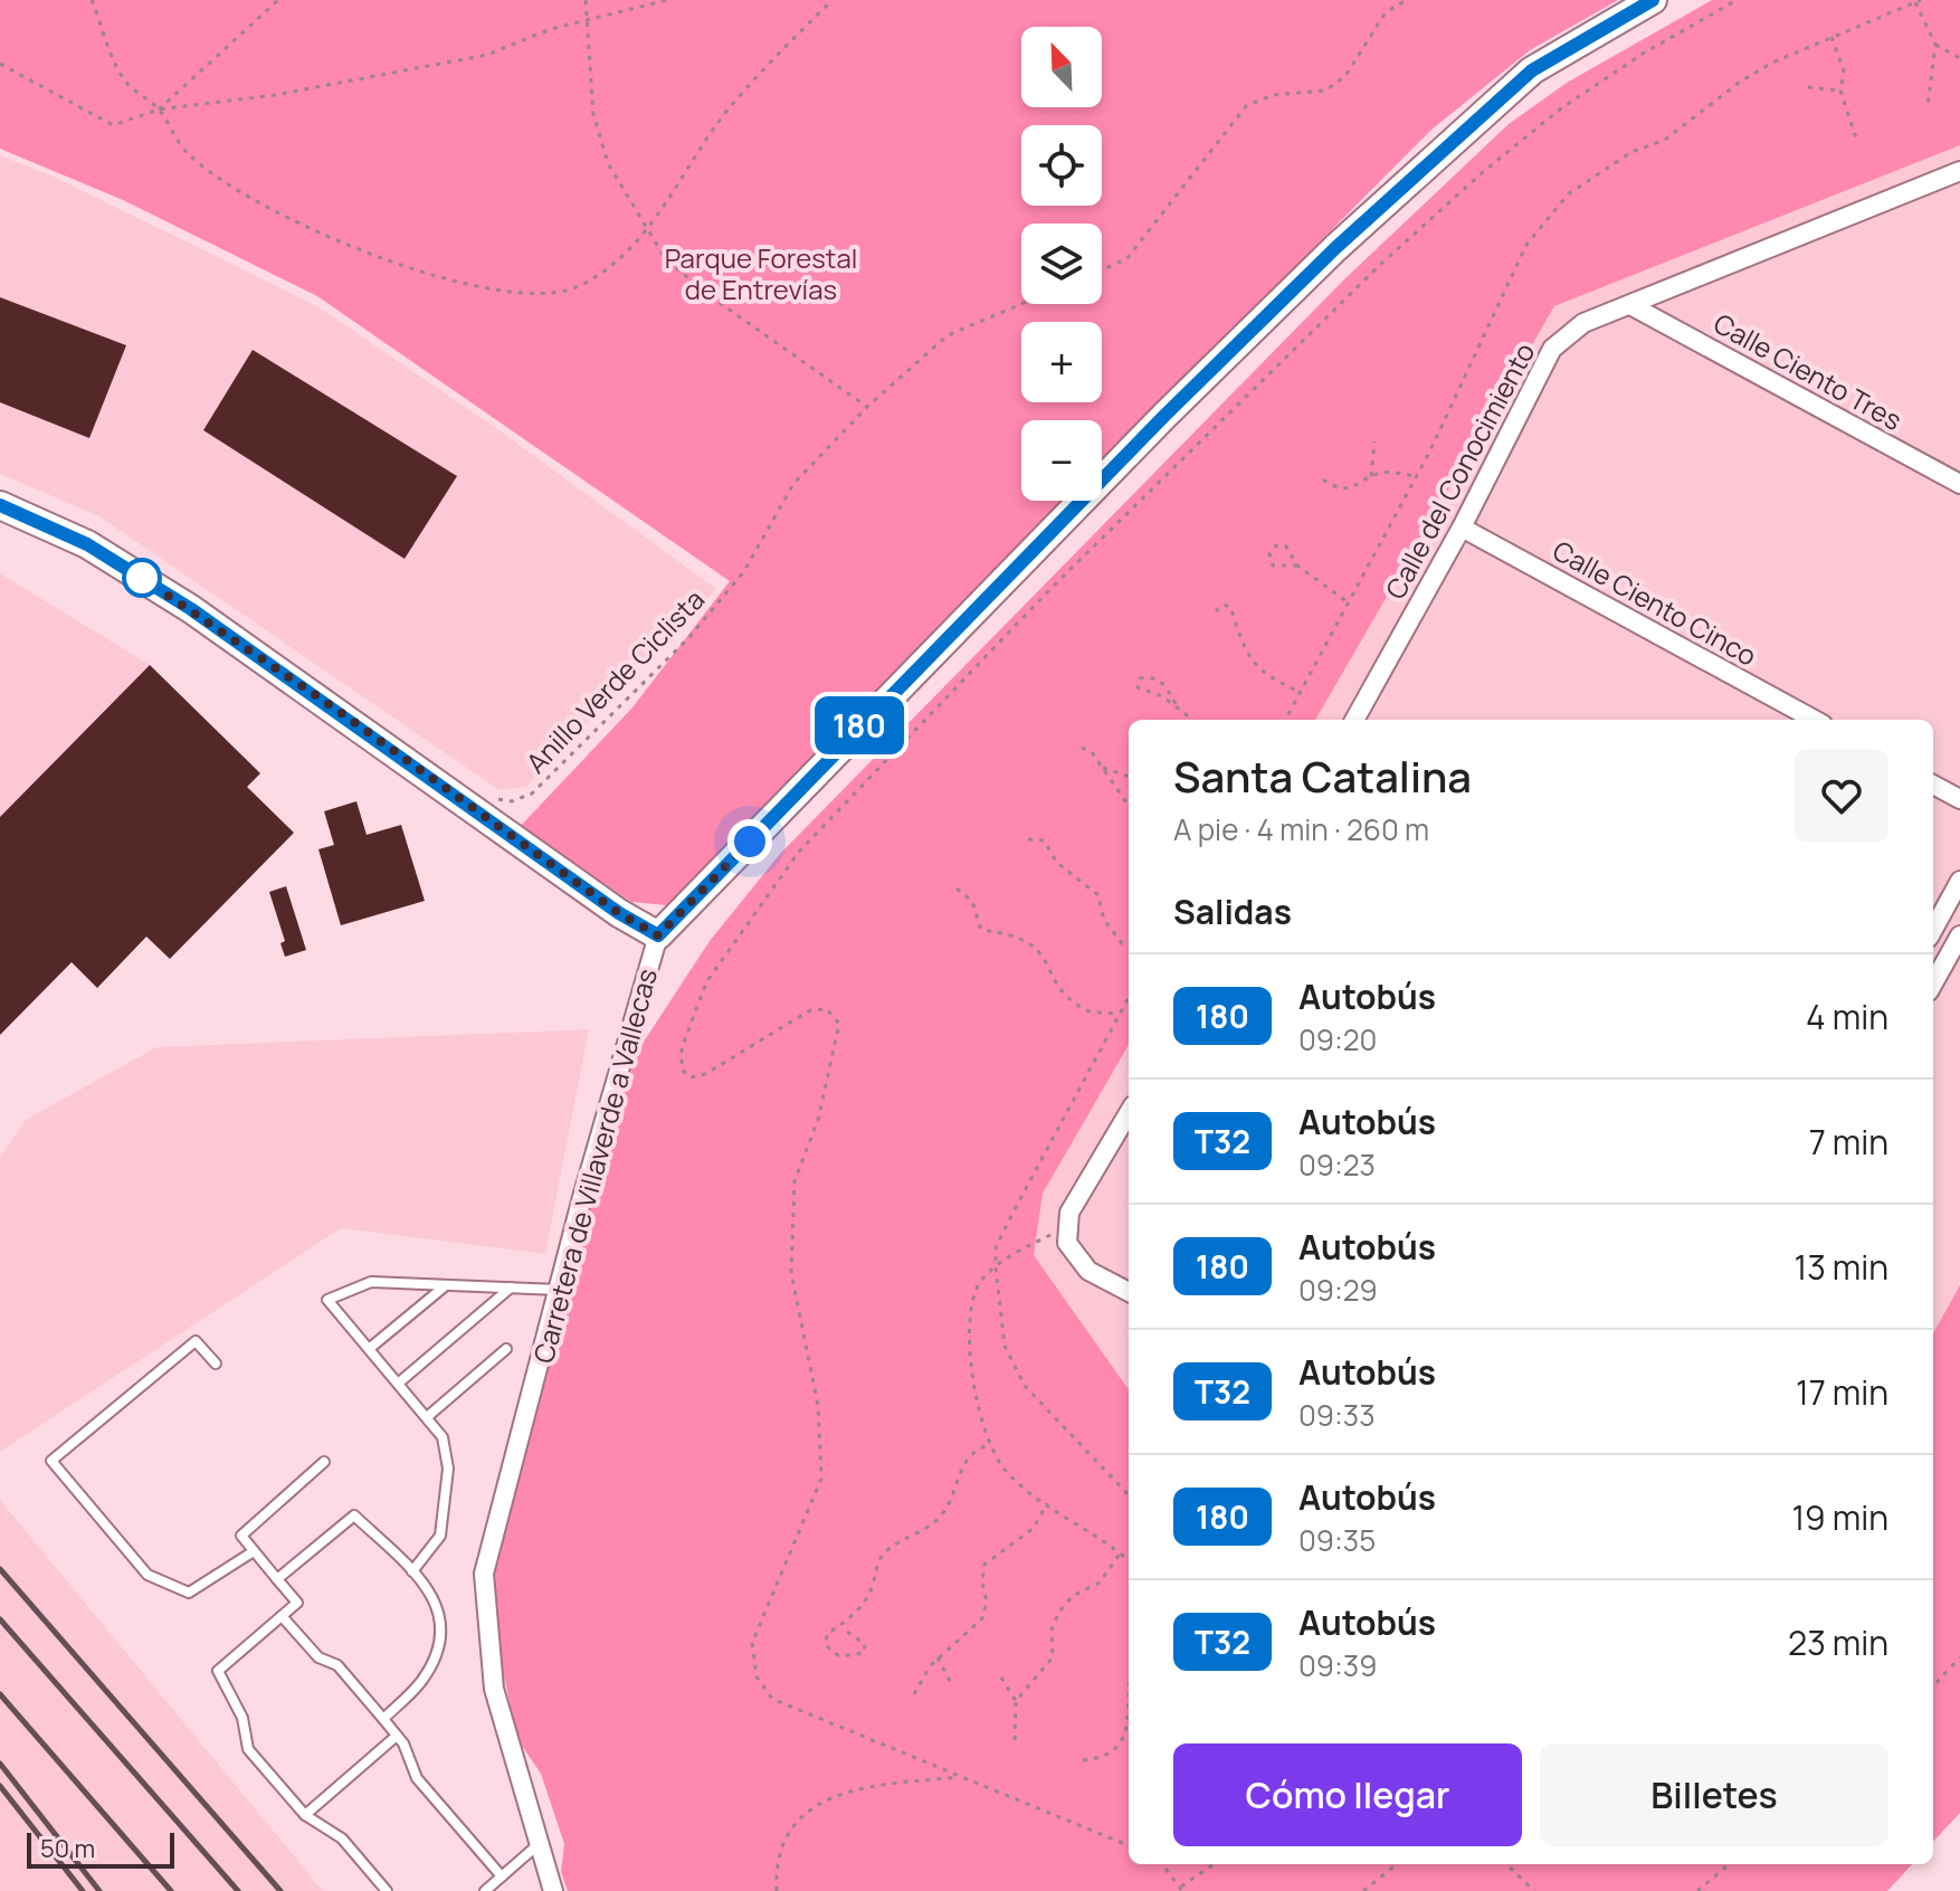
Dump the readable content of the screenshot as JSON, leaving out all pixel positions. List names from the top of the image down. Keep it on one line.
{"streets":{"main road":["Carretera de Villaverde a Vallecas"],"street":["Calle Ciento Tres","Calle del Conocimiento","Calle Ciento Cinco"],"path":["Anillo Verde Ciclista"]},"crossings":[["Calle Ciento Tres","Calle del Conocimiento"],["Calle del Conocimiento","Calle Ciento Cinco"]],"parks":["Parque Forestal de Entrevías"],"lines":["bus line 180"],"scale_bar":"50 m","north":"top left","page":{"on_map":"180","map_buttons":["+","−"],"heading":[["Santa Catalina","A pie · 4 min · 260 m"],"Salidas"],"list":[{"mark":"180","name":"Autobús","note":"09:20","value":"4 min"},{"mark":"T32","name":"Autobús","note":"09:23","value":"7 min"},{"mark":"180","name":"Autobús","note":"09:29","value":"13 min"},{"mark":"T32","name":"Autobús","note":"09:33","value":"17 min"},{"mark":"180","name":"Autobús","note":"09:35","value":"19 min"},{"mark":"T32","name":"Autobús","note":"09:39","value":"23 min"}],"buttons":["Cómo llegar","Billetes"],"scale":"50 m"}}
